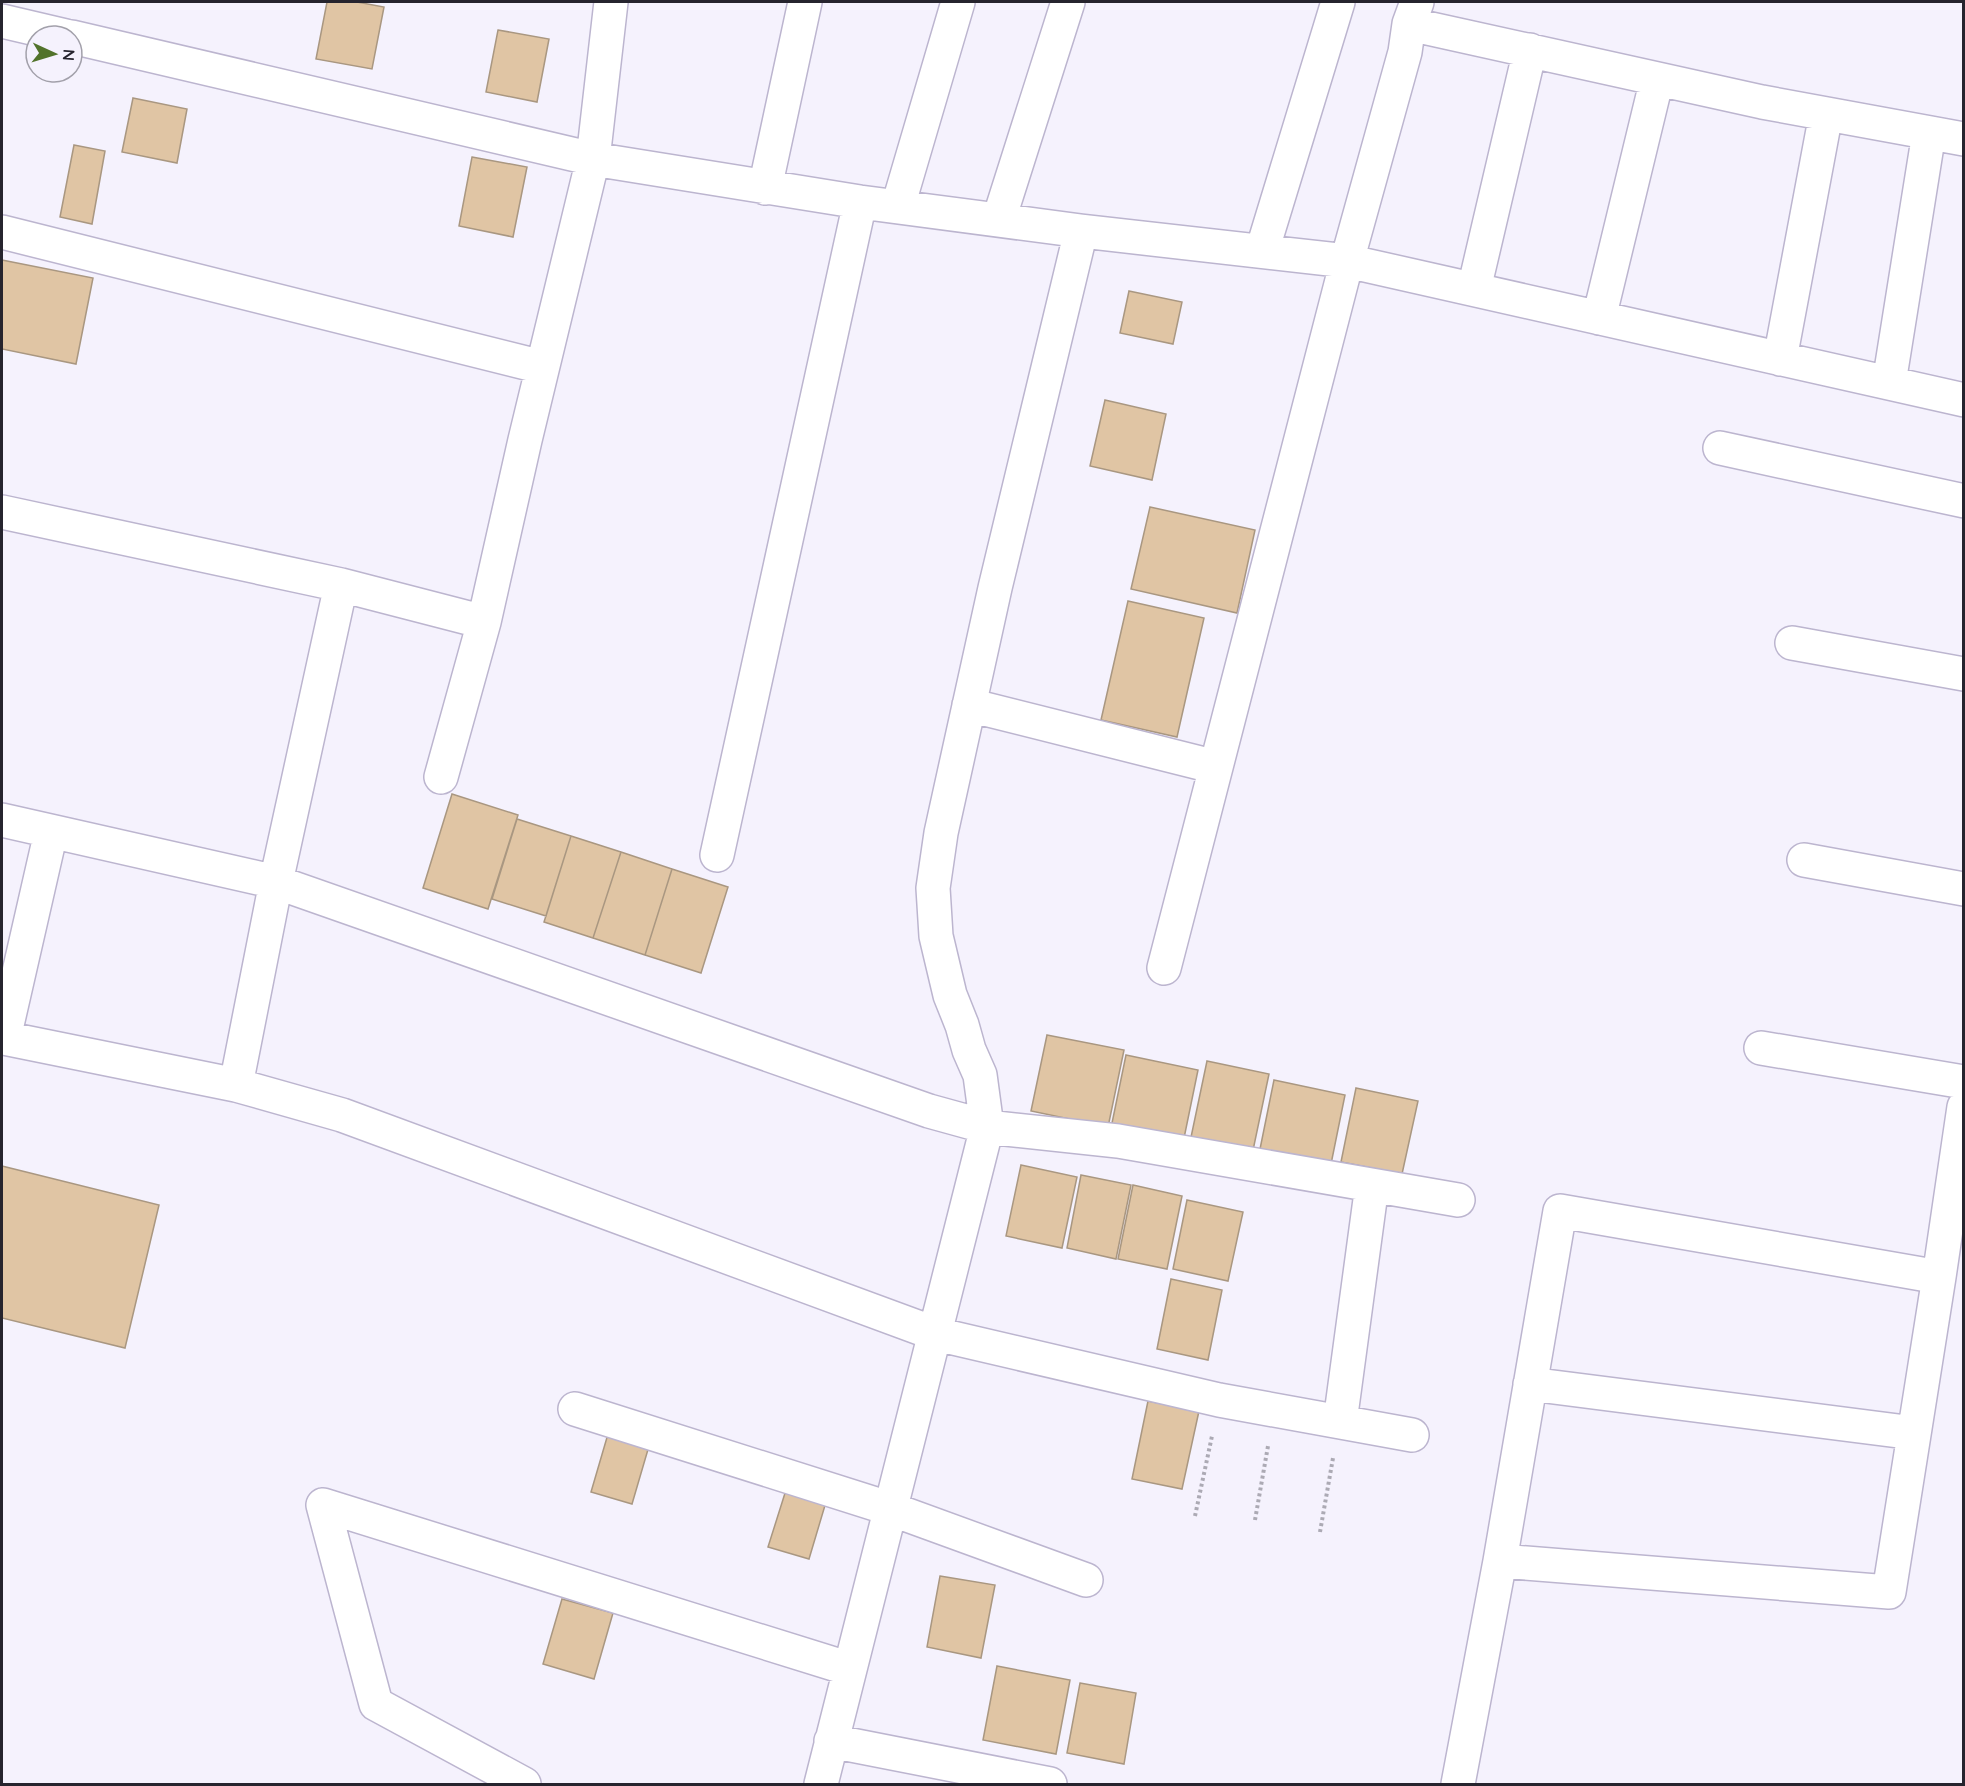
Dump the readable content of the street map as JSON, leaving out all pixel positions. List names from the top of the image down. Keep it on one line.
{"north":"right"}
